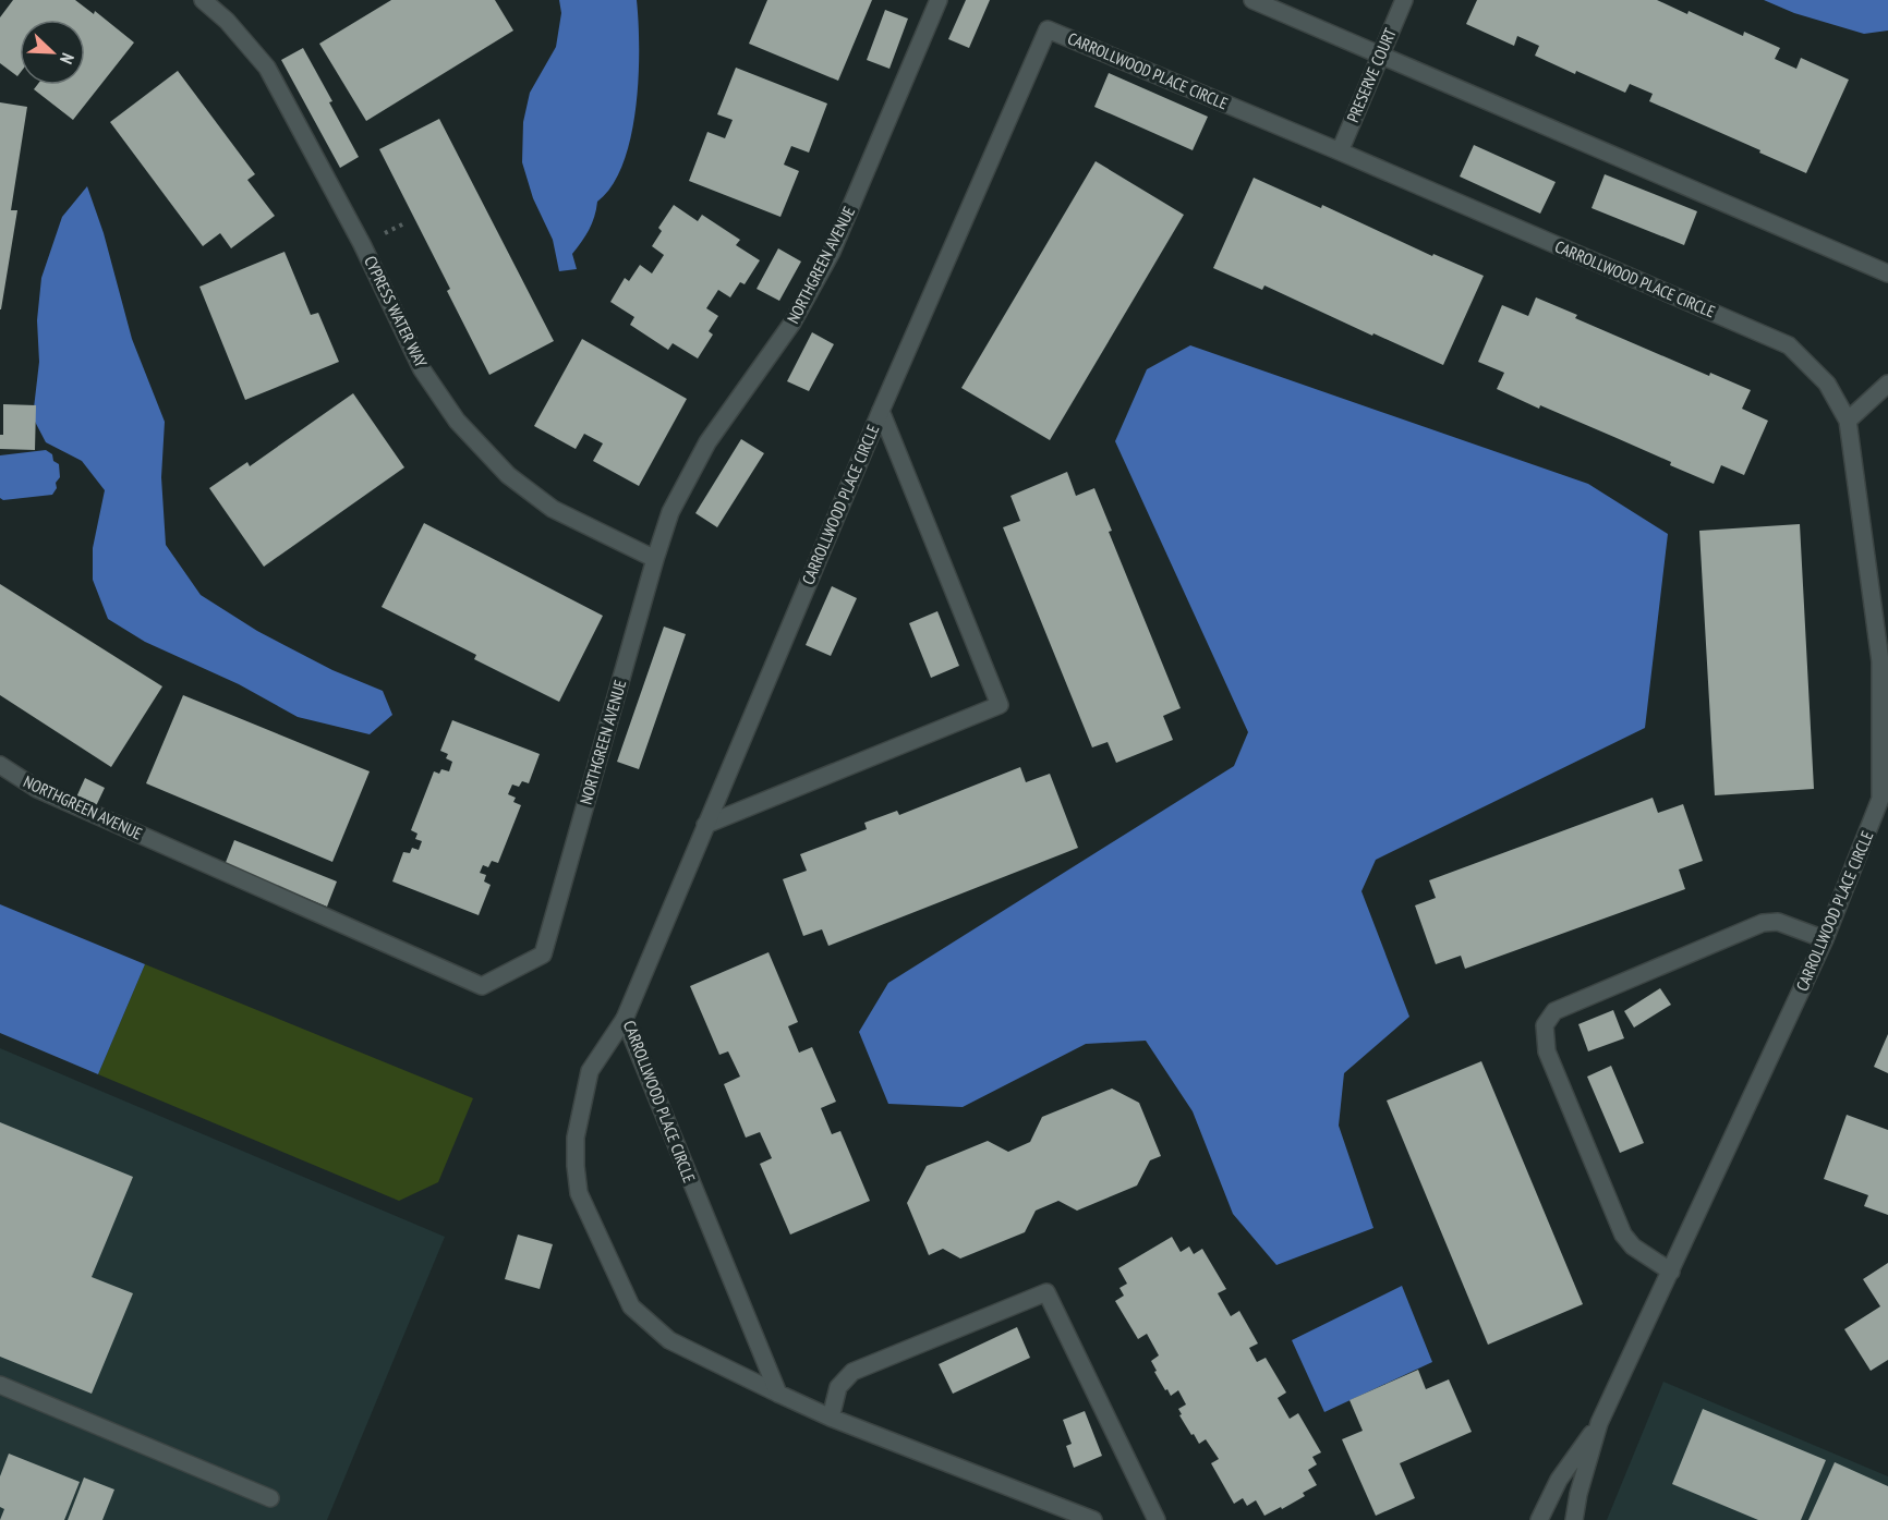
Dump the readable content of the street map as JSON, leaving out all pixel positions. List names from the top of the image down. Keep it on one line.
{"streets":{"street":["CARROLLWOOD PLACE CIRCLE","PRESERVE COURT","NORTHGREEN AVENUE","CYPRESS WATER WAY"]},"crossings":[["CARROLLWOOD PLACE CIRCLE","PRESERVE COURT"],["NORTHGREEN AVENUE","CYPRESS WATER WAY"]],"north":"bottom right"}
